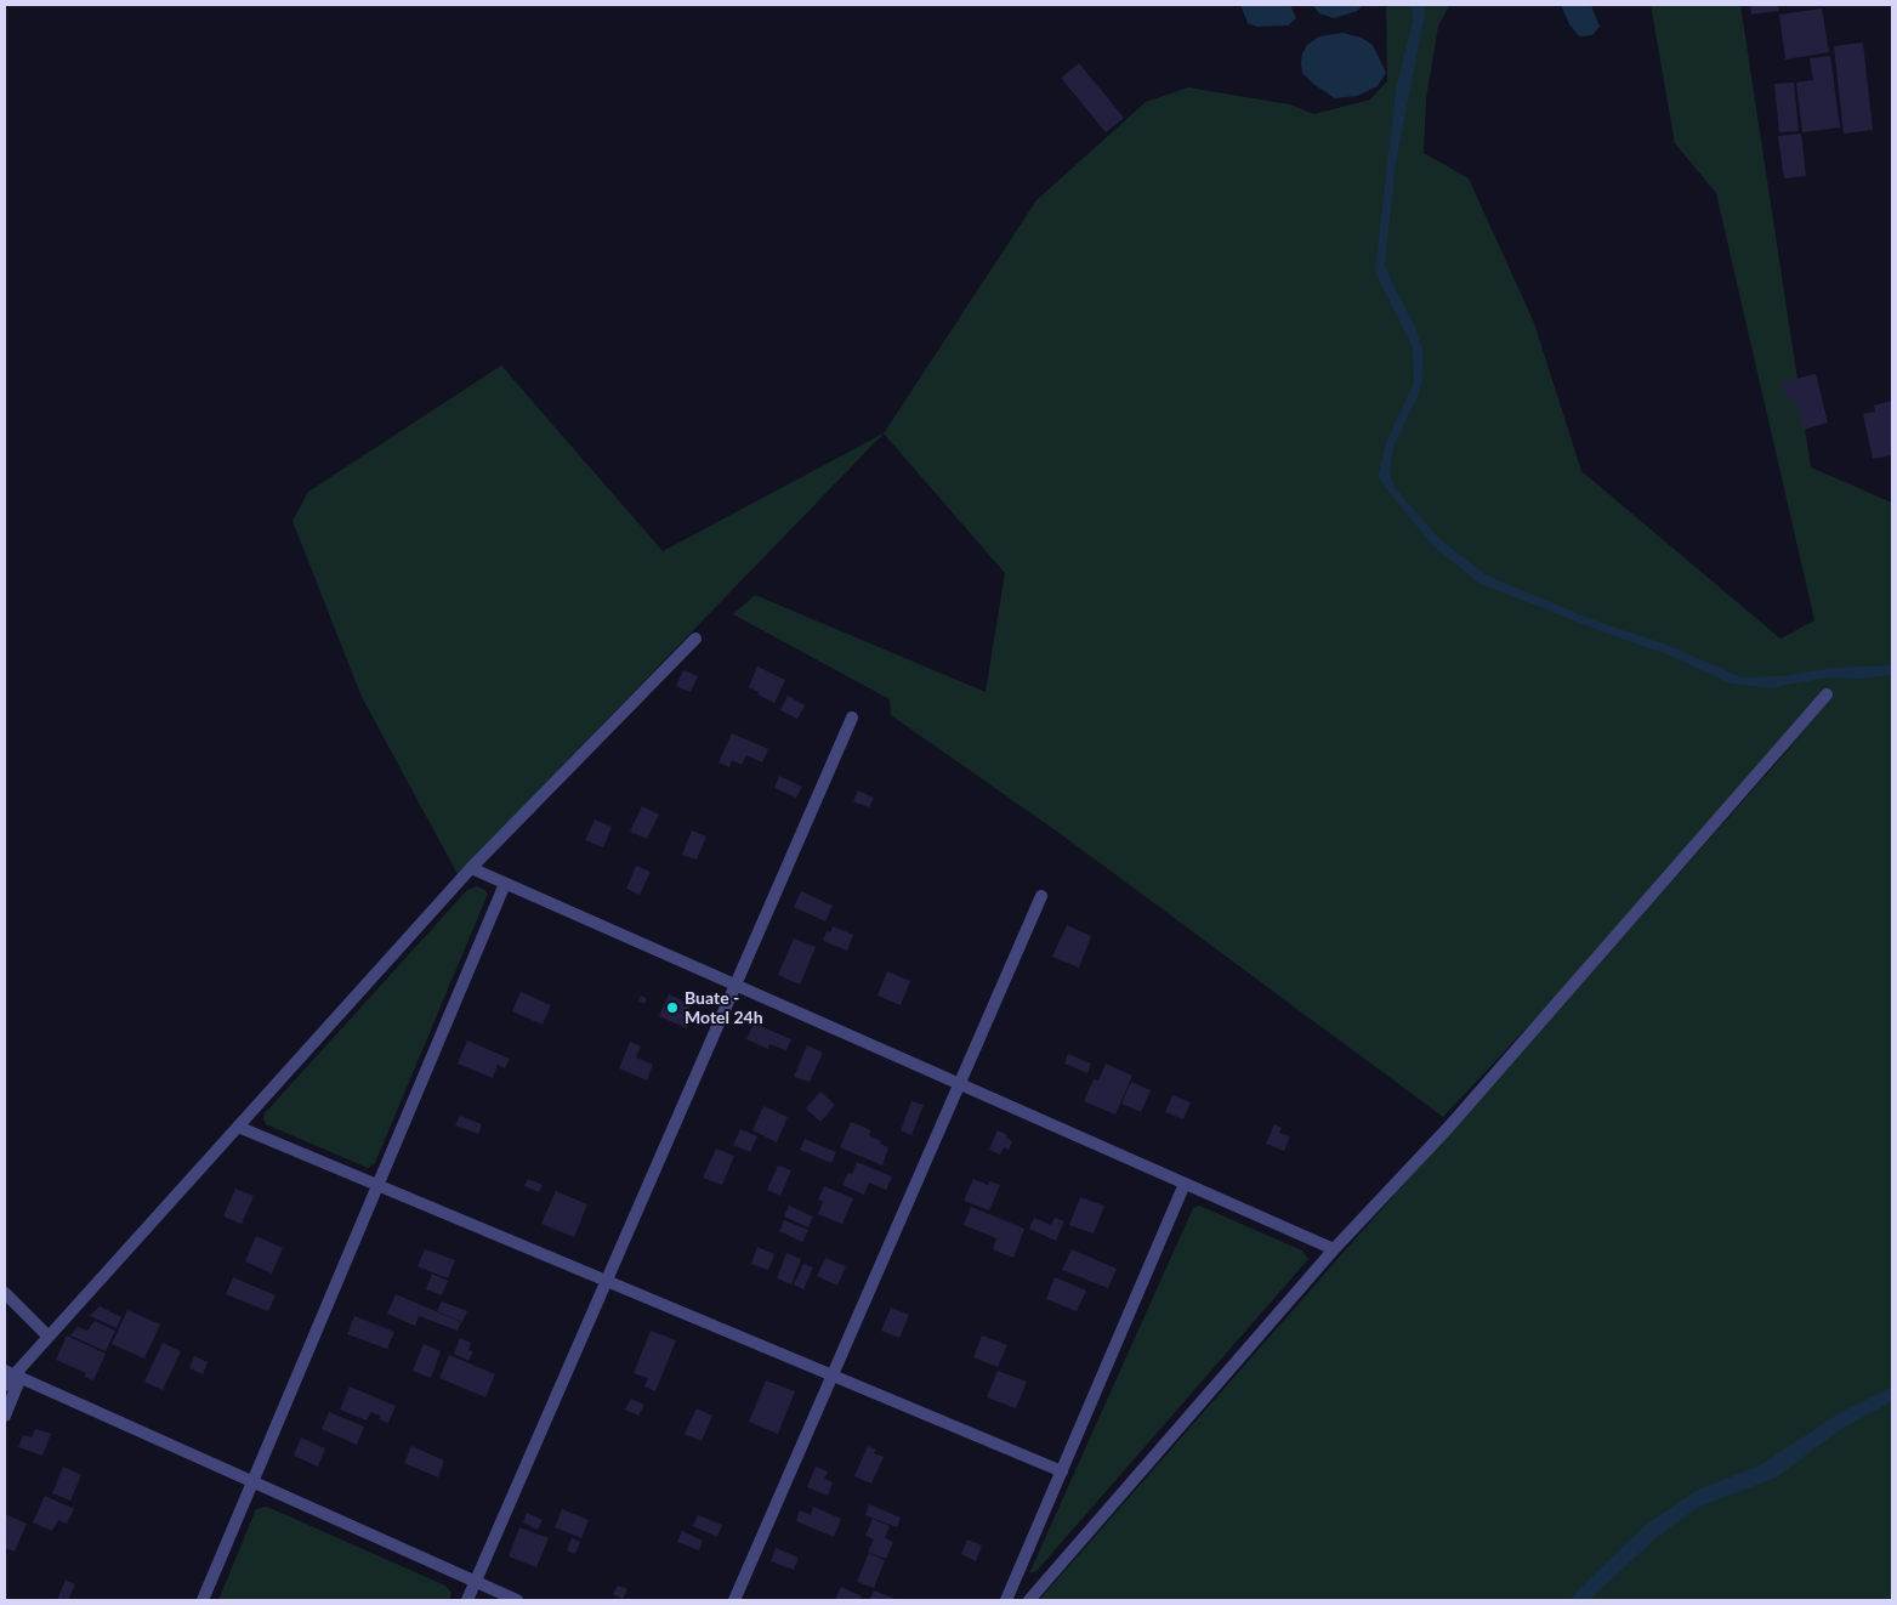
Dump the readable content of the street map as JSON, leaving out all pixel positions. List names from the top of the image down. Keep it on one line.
{"places":["Buate - Motel 24h"]}
